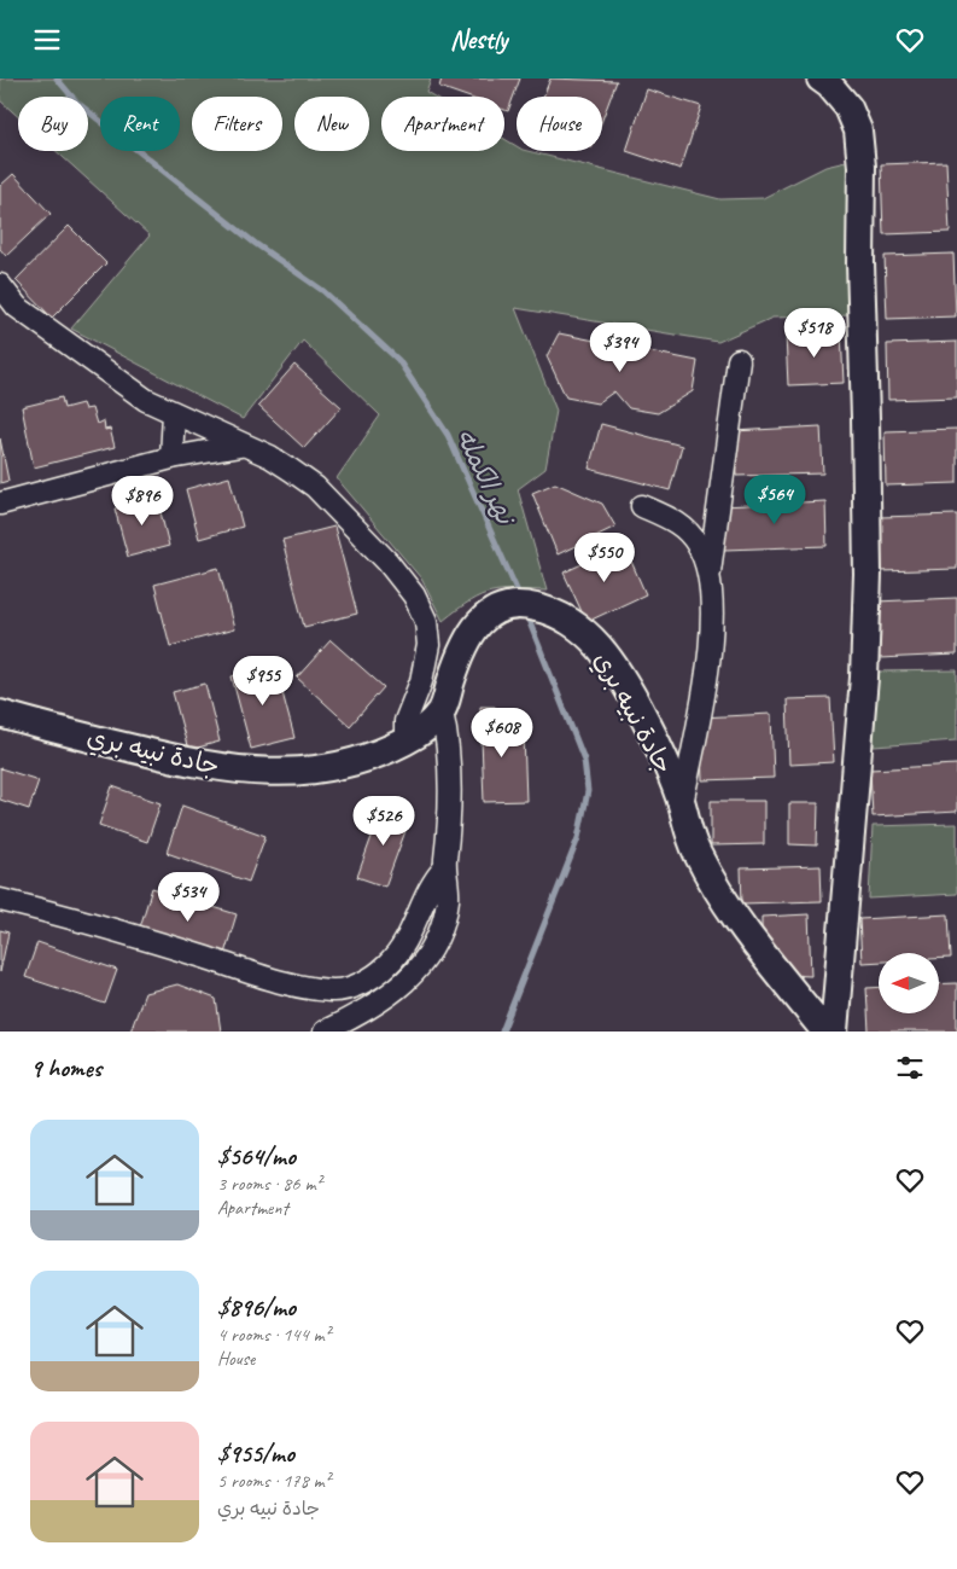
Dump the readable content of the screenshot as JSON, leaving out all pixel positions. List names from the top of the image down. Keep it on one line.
{"streets":{"street":["جادة نبيه بري"]},"water":["نهر الكمله"],"north":"left","page":{"header":"Nestly","chip":["Buy","Rent","Filters","New","Apartment","House"],"price":["$518","$394","$564","$896","$550","$955","$608","$526","$534"],"heading":"9 homes","list":[{"name":"$564/mo","note":"3 rooms · 86 m² · Apartment"},{"name":"$896/mo","note":"4 rooms · 144 m² · House"},{"name":"$955/mo","note":"5 rooms · 178 m² · جادة نبيه بري"}]}}
